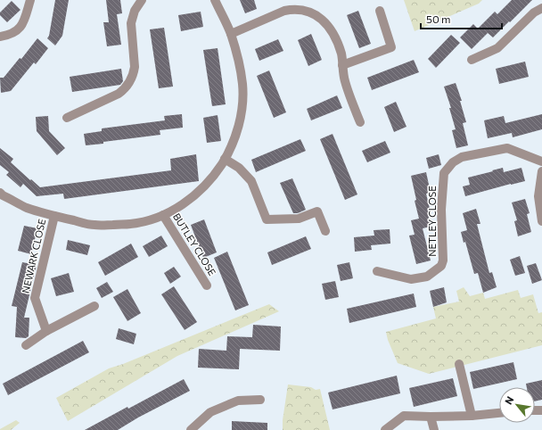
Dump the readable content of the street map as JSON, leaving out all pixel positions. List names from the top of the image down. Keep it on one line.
{"streets":{"street":["NETLEY CLOSE","BUTLEY CLOSE","NEWARK CLOSE"]},"scale_bar":"50 m","north":"top left"}
